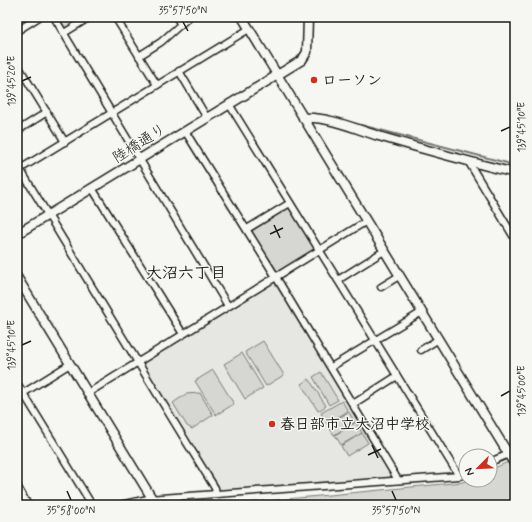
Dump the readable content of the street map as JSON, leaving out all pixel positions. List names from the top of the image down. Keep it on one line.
{"streets":{"street":["陸橋通り"]},"districts":["大沼六丁目"],"places":["ローソン","春日部市立大沼中学校"],"north":"bottom left","coordinates":["35°57'50\"N","139°45'20\"E","139°45'10\"E","139°45'00\"E","35°58'00\"N"]}
